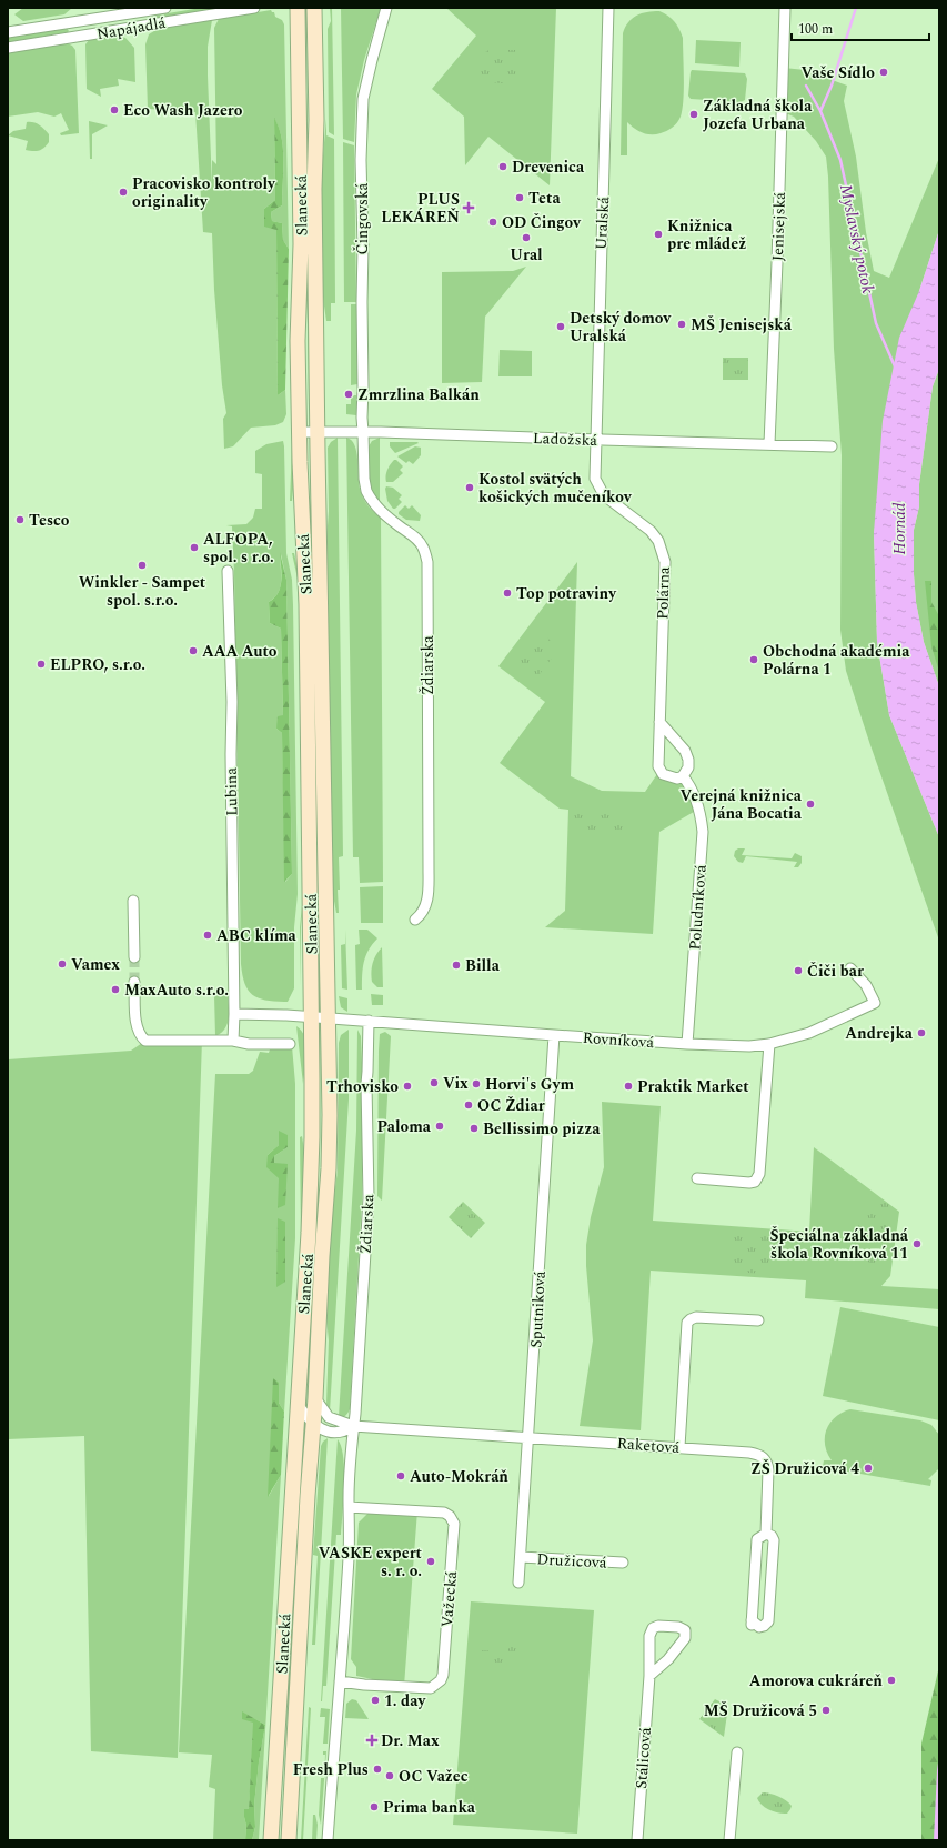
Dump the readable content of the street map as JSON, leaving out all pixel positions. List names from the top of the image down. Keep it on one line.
{"streets":{"main road":["Slanecká"],"street":["Napájadlá","Čingovská","Uralská","Jenisejská","Ladožská","Polárna","Ždiarska","Lubina","Poludníková","Rovníková","Sputniková","Raketová","Družicová","Važecká","Stálicová"]},"crossings":[["Slanecká","Ladožská"],["Slanecká","Rovníková"],["Slanecká","Raketová"],["Čingovská","Ladožská"],["Čingovská","Ždiarska"],["Uralská","Ladožská"],["Uralská","Polárna"],["Jenisejská","Ladožská"],["Ladožská","Polárna"],["Ladožská","Ždiarska"],["Polárna","Poludníková"],["Ždiarska","Rovníková"],["Ždiarska","Raketová"],["Poludníková","Rovníková"],["Rovníková","Sputniková"],["Sputniková","Raketová"],["Sputniková","Družicová"]],"water":["Myslavský potok","Hornád"],"places":{"other":["Vaše Sídlo","Eco Wash Jazero","Základná škola Jozefa Urbana","Drevenica","Pracovisko kontroly originality","Teta","OD Čingov","Knižnica pre mládež","Ural","MŠ Jenisejská","Detský domov Uralská","Zmrzlina Balkán","Kostol svätých košických mučeníkov","Tesco","ALFOPA, spol. s r.o.","Winkler - Sampet spol. s.r.o.","Top potraviny","AAA Auto","Obchodná akadémia Polárna 1","ELPRO, s.r.o.","Verejná knižnica Jána Bocatia","ABC klíma","Vamex","Billa","Čiči bar","MaxAuto s.r.o.","Andrejka","Vix","Horvi's Gym","Trhovisko","Praktik Market","OC Ždiar","Paloma","Bellissimo pizza","Špeciálna základná škola Rovníková 11","ZŠ Družicová 4","Auto-Mokráň","VASKE expert s. r. o.","Amorova cukráreň","1. day","MŠ Družicová 5","Fresh Plus","OC Važec","Prima banka"],"health":["PLUS LEKÁREŇ","Dr. Max"]},"scale_bar":"100 m"}
